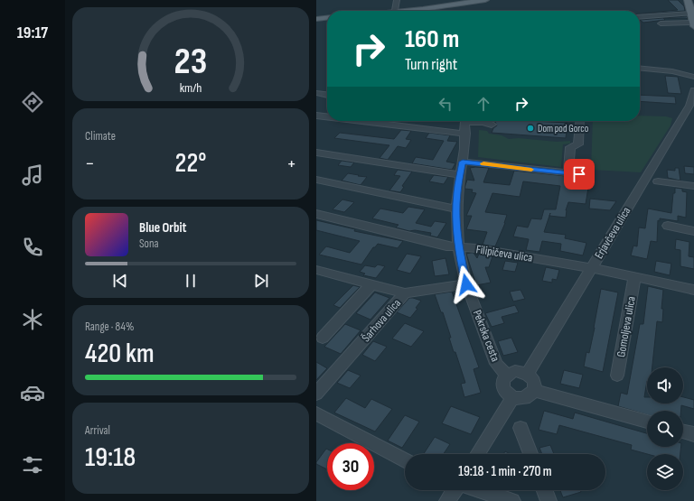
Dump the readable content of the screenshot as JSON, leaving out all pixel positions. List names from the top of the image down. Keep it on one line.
{"streets":{"street":["Erjavčeva ulica","Filipičeva ulica","Šarhova ulica","Gomoljeva ulica","Pekrska cesta"]},"crossings":[["Erjavčeva ulica","Filipičeva ulica"],["Erjavčeva ulica","Pekrska cesta"],["Filipičeva ulica","Gomoljeva ulica"],["Filipičeva ulica","Pekrska cesta"],["Šarhova ulica","Pekrska cesta"]],"places":["Dom pod Gorco"],"page":{"tabs":"19:17","turn":["160 m","Turn right"],"tile":["Climate",["Range · 84%","420 km"],["Arrival","19:18"]],"heat":["−","22°","+"],"song":["Blue Orbit","Sona"],"limit":"30","trip":"19:18 · 1 min · 270 m","gauge":["23","km/h"]}}
